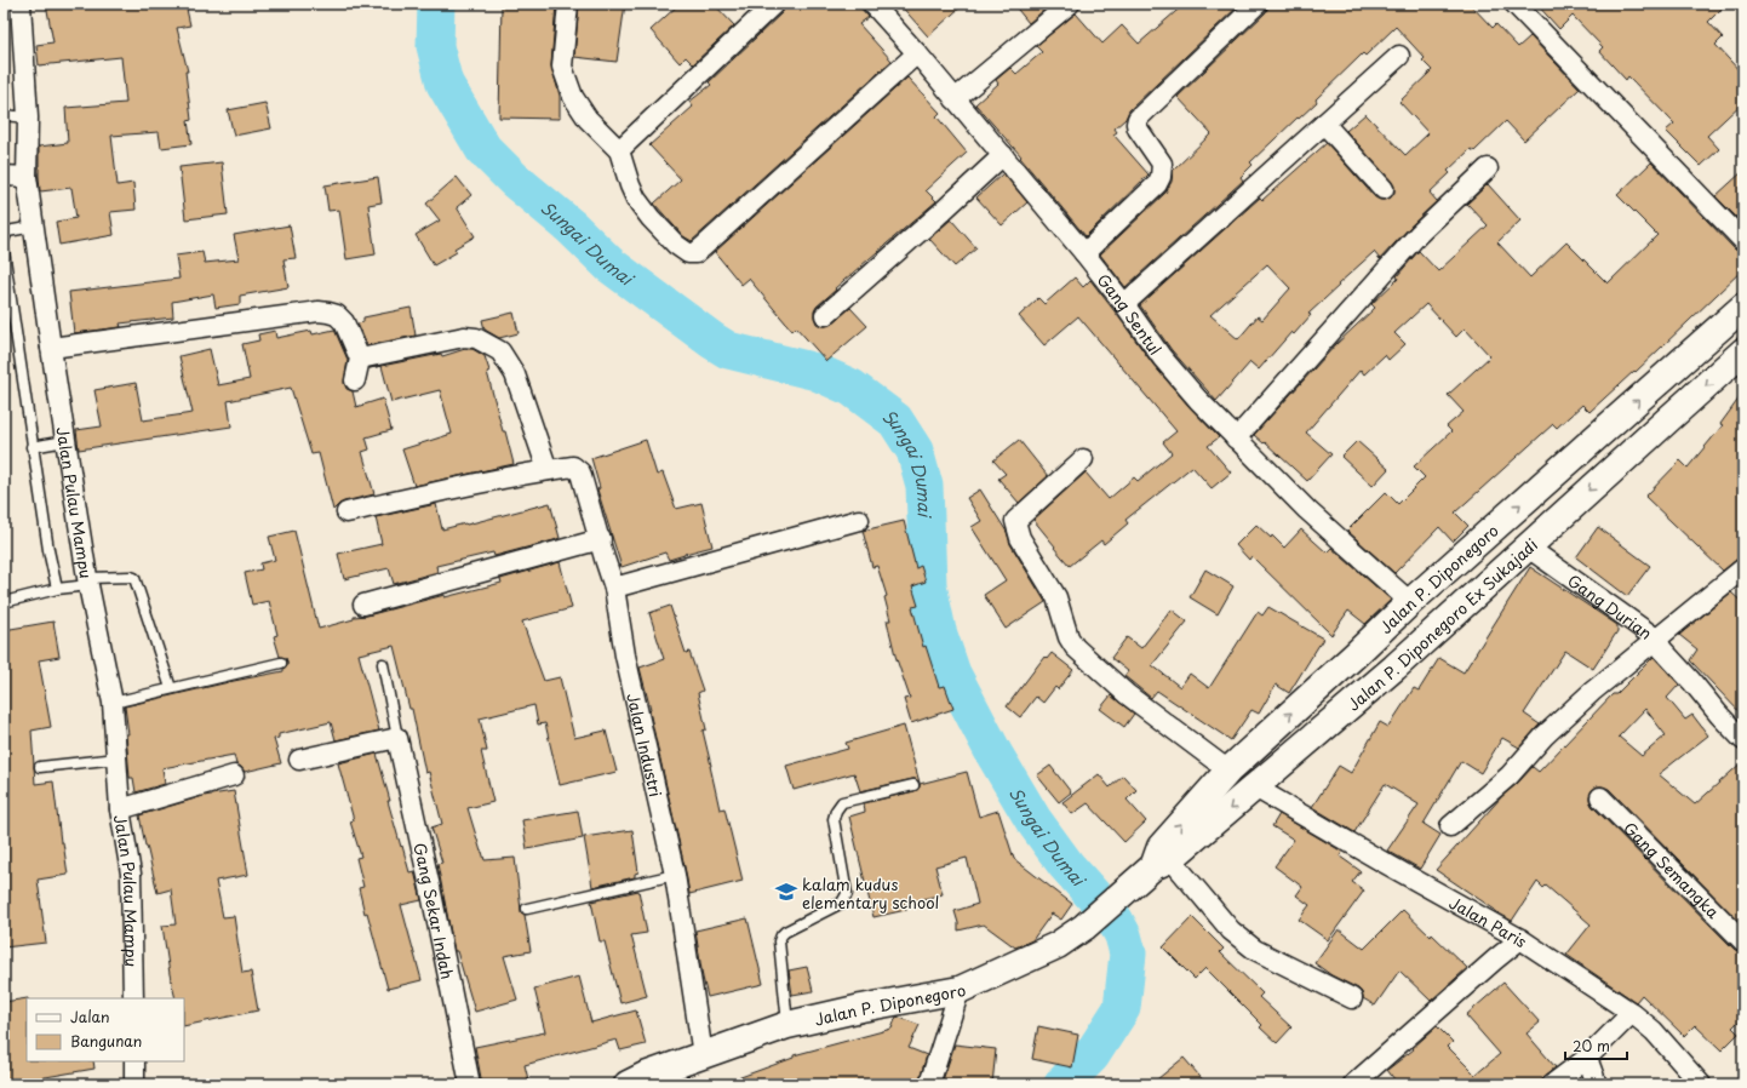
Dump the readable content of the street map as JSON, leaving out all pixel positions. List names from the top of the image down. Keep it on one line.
{"streets":{"main road":["Jalan P. Diponegoro","Jalan P. Diponegoro Ex Sukajadi"],"street":["Gang Sentul","Jalan Pulau Mampu","Gang Durian","Jalan Industri","Gang Semangka","Gang Sekar Indah","Jalan Paris"]},"crossings":[["Gang Sentul","Jalan P. Diponegoro"],["Jalan P. Diponegoro","Jalan P. Diponegoro Ex Sukajadi"],["Jalan P. Diponegoro","Jalan Industri"],["Gang Durian","Jalan P. Diponegoro Ex Sukajadi"],["Jalan P. Diponegoro Ex Sukajadi","Jalan Paris"]],"one_way":["Jalan P. Diponegoro","Jalan P. Diponegoro Ex Sukajadi"],"water":["Sungai Dumai"],"places":{"school or university":["kalam kudus elementary school"]},"legend":["Jalan","Bangunan"],"scale_bar":"20 m"}
